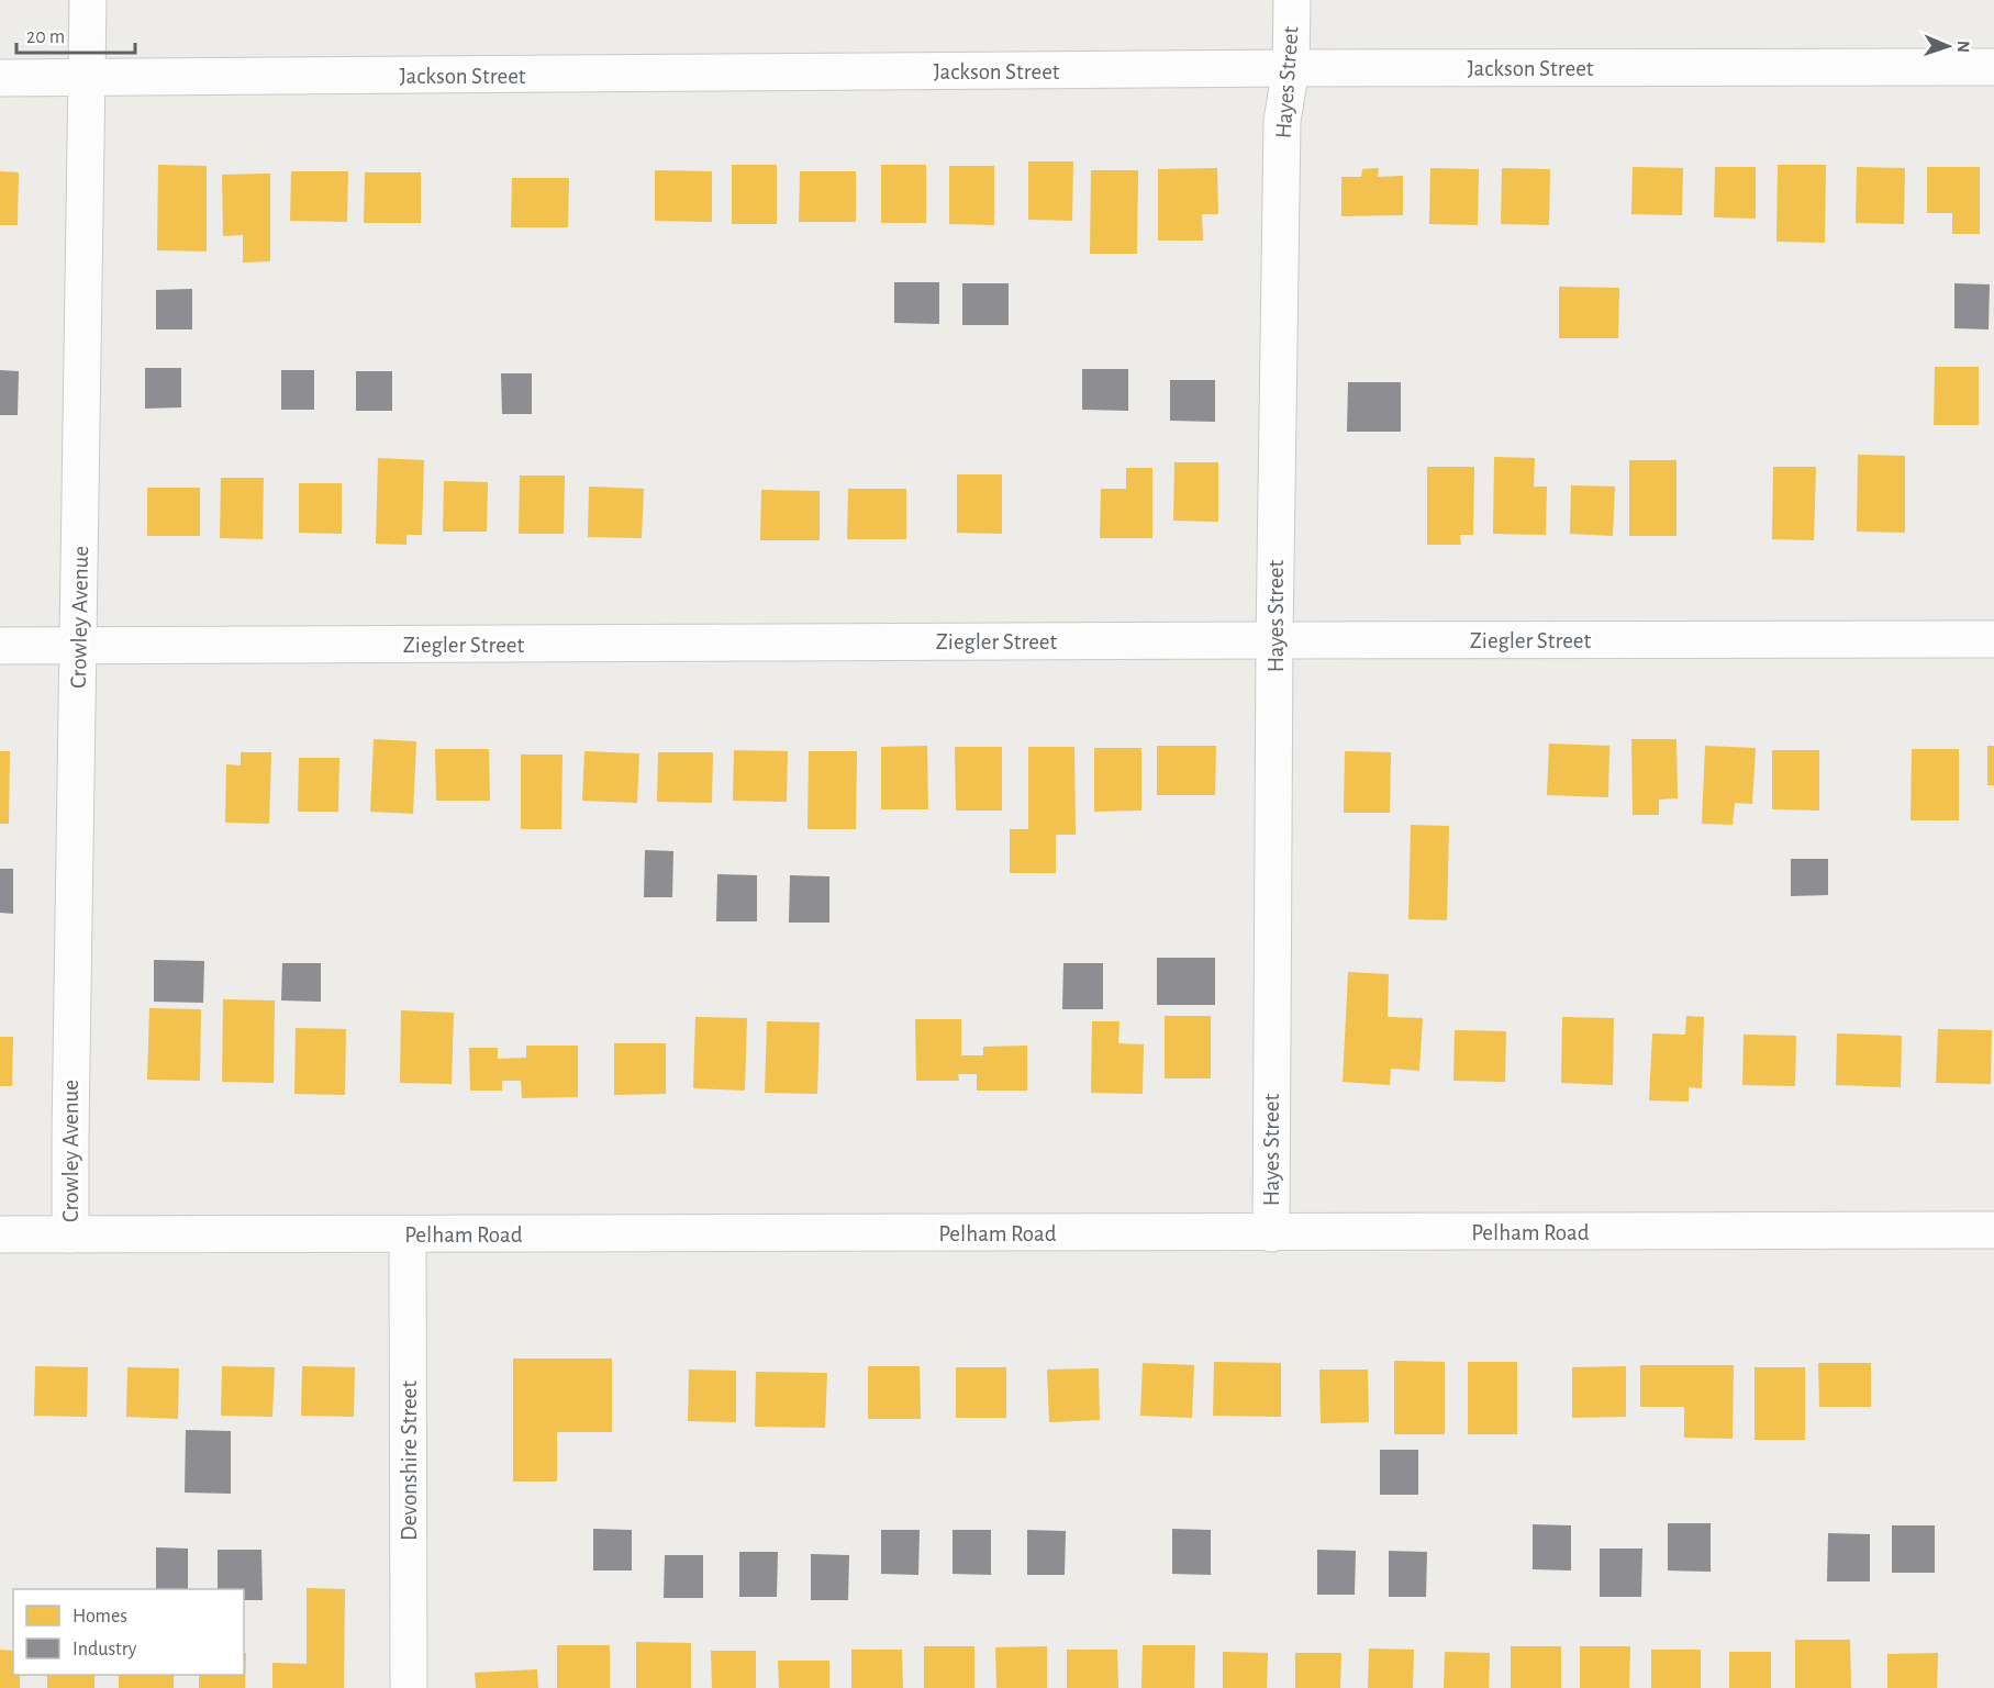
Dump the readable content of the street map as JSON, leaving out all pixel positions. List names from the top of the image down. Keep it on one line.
{"streets":{"street":["Jackson Street","Hayes Street","Crowley Avenue","Ziegler Street","Pelham Road","Devonshire Street"]},"crossings":[["Jackson Street","Hayes Street"],["Jackson Street","Crowley Avenue"],["Hayes Street","Ziegler Street"],["Hayes Street","Pelham Road"],["Crowley Avenue","Ziegler Street"],["Crowley Avenue","Pelham Road"],["Pelham Road","Devonshire Street"]],"legend":["Homes","Industry"],"scale_bar":"20 m","north":"right"}
